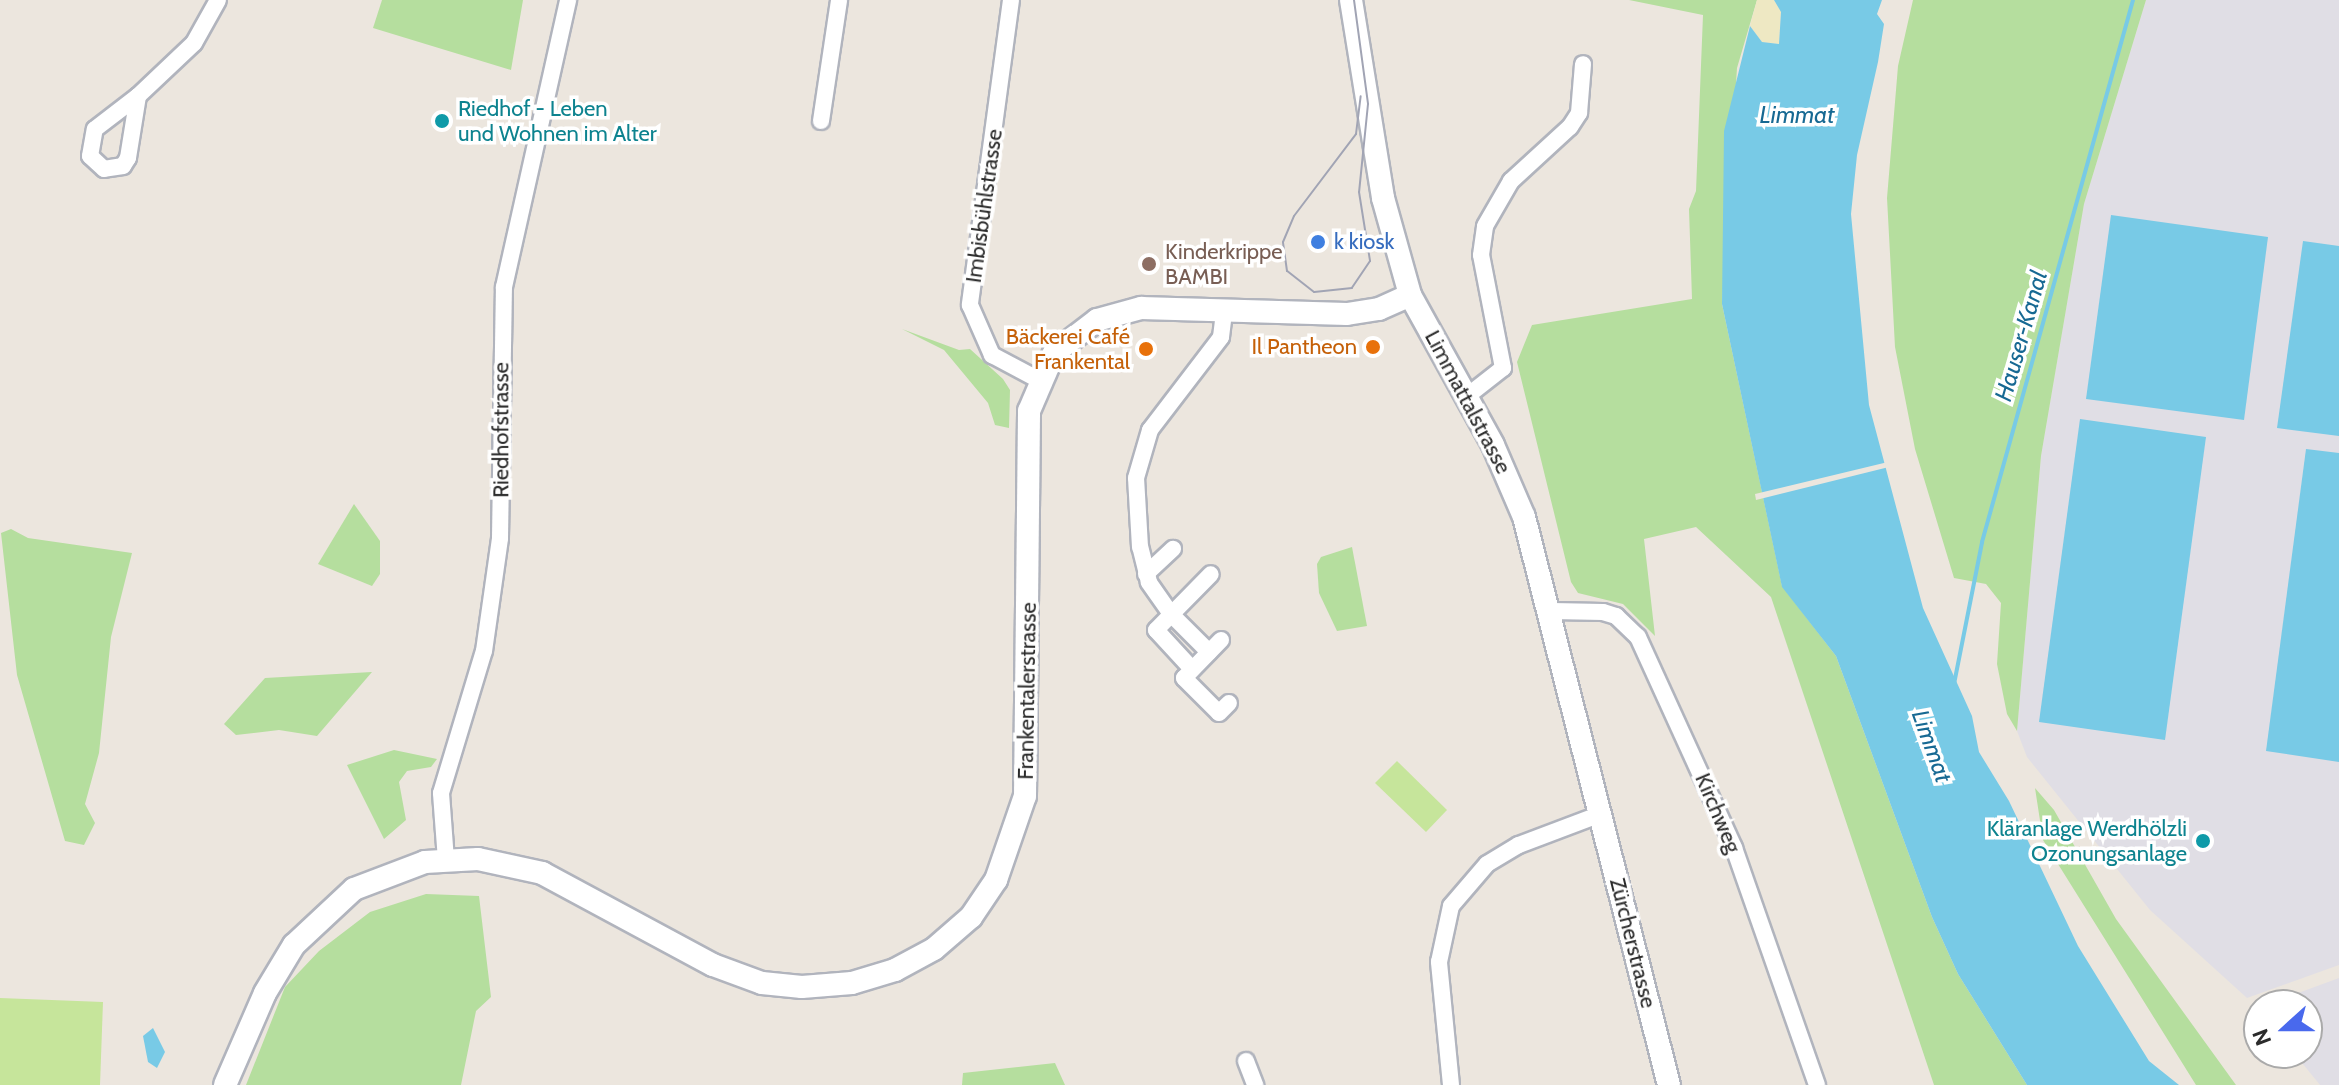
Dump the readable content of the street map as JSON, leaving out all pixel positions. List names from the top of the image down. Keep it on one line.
{"streets":{"main road":["Limmattalstrasse","Frankentalerstrasse","Zürcherstrasse"],"street":["Imbisbühlstrasse","Riedhofstrasse","Kirchweg"]},"crossings":[["Imbisbühlstrasse","Frankentalerstrasse"],["Limmattalstrasse","Frankentalerstrasse"],["Limmattalstrasse","Kirchweg"],["Limmattalstrasse","Zürcherstrasse"],["Riedhofstrasse","Frankentalerstrasse"]],"water":["Limmat","Hauser-Kanal"],"places":["Riedhof - Leben und Wohnen im Alter","k kiosk","Kinderkrippe BAMBI","Il Pantheon","Bäckerei Café Frankental","Kläranlage Werdhölzli Ozonungsanlage"],"north":"left"}
